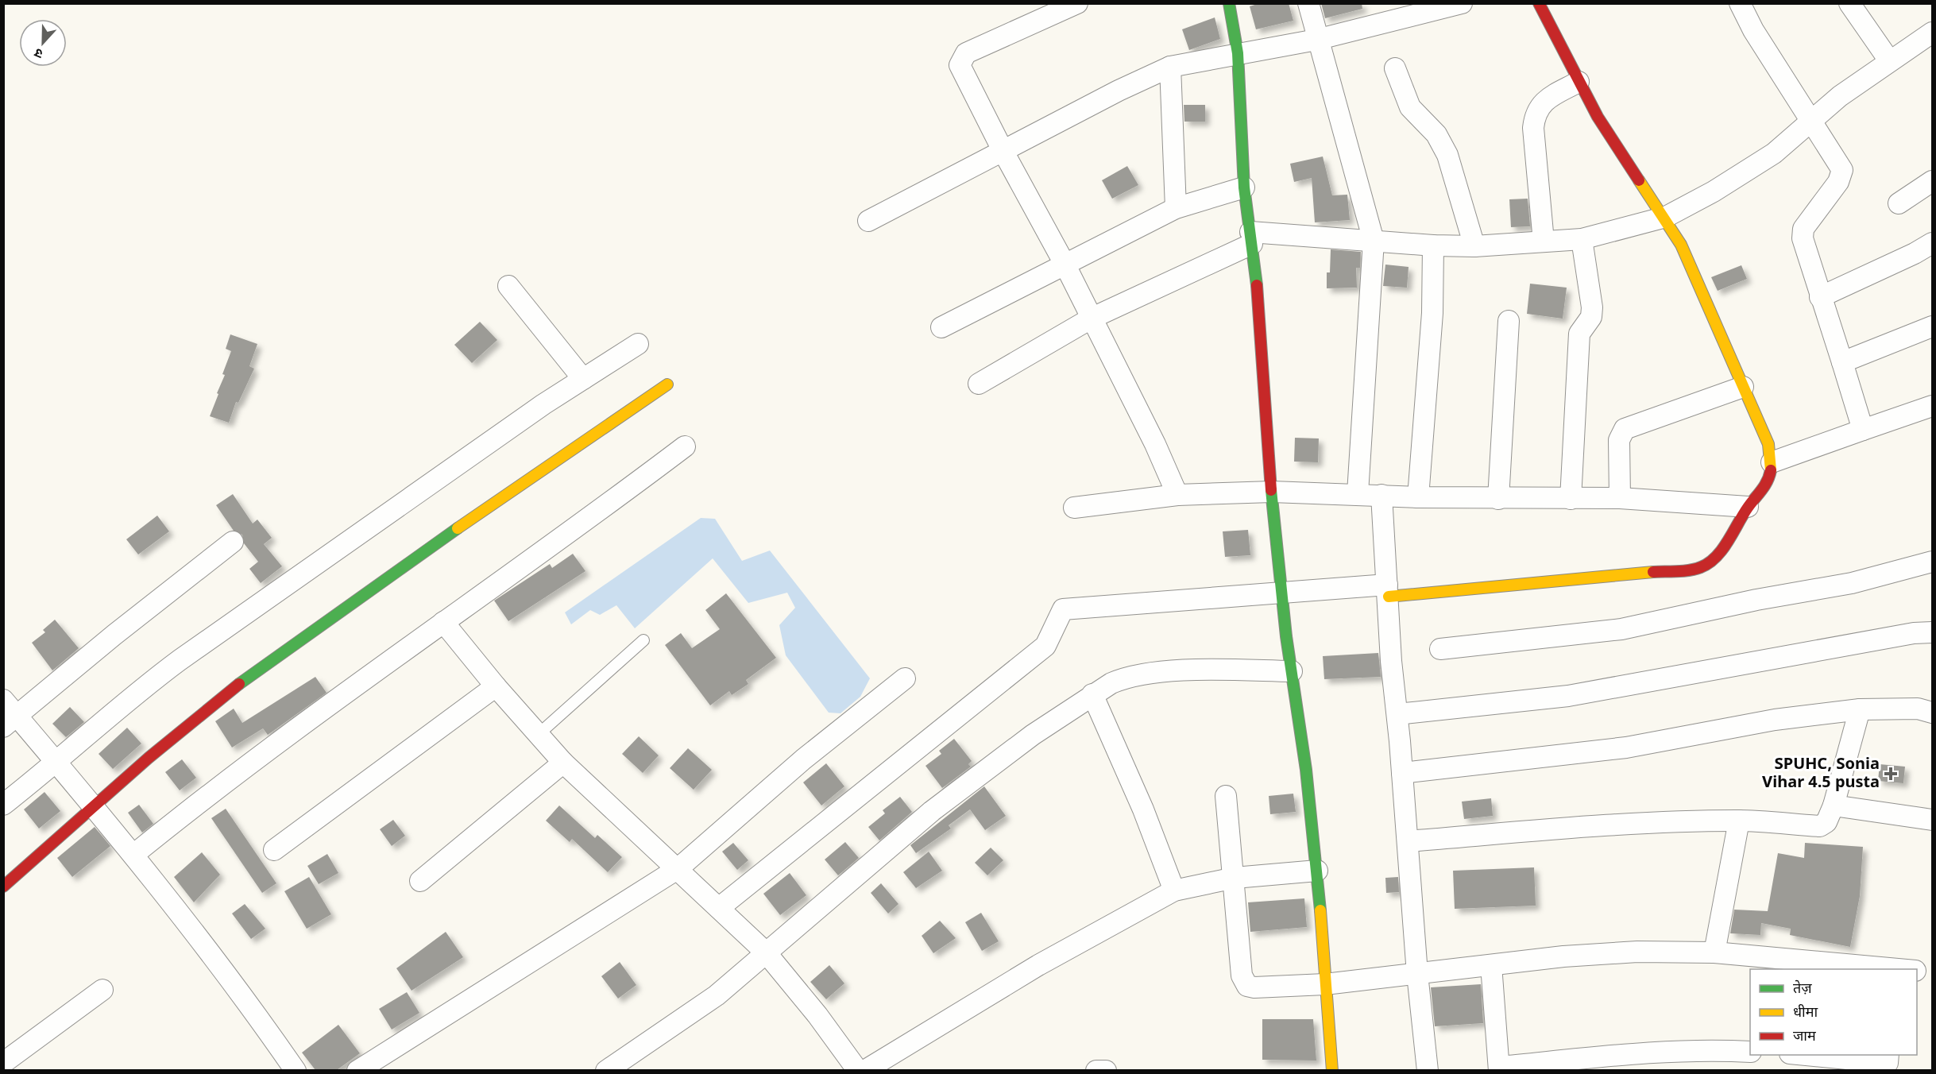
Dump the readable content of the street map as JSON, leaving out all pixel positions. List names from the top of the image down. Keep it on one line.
{"places":{"health":["SPUHC, Sonia Vihar 4.5 pusta"]},"legend":["तेज़","धीमा","जाम"],"north":"bottom"}
